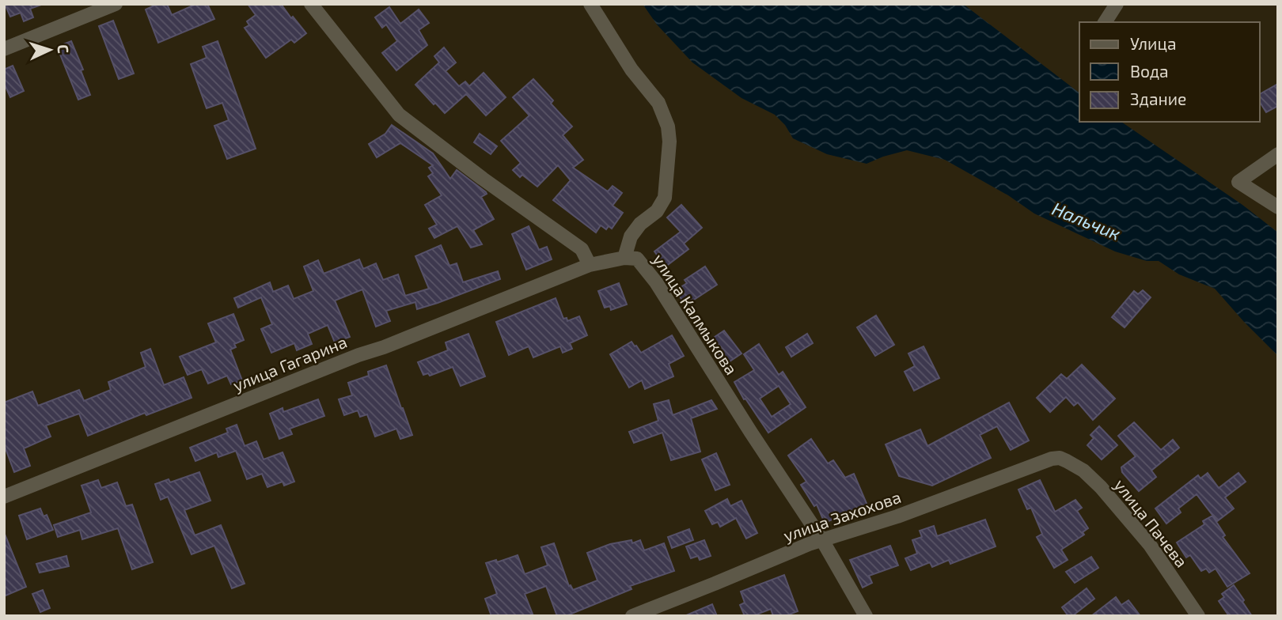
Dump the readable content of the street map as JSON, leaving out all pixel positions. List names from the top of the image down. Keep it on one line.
{"streets":{"street":["улица Калмыкова","улица Гагарина","улица Захохова","улица Пачева"]},"crossings":[["улица Калмыкова","улица Гагарина"],["улица Калмыкова","улица Захохова"],["улица Захохова","улица Пачева"]],"water":["Нальчик"],"legend":["Улица","Вода","Здание"],"north":"right"}
